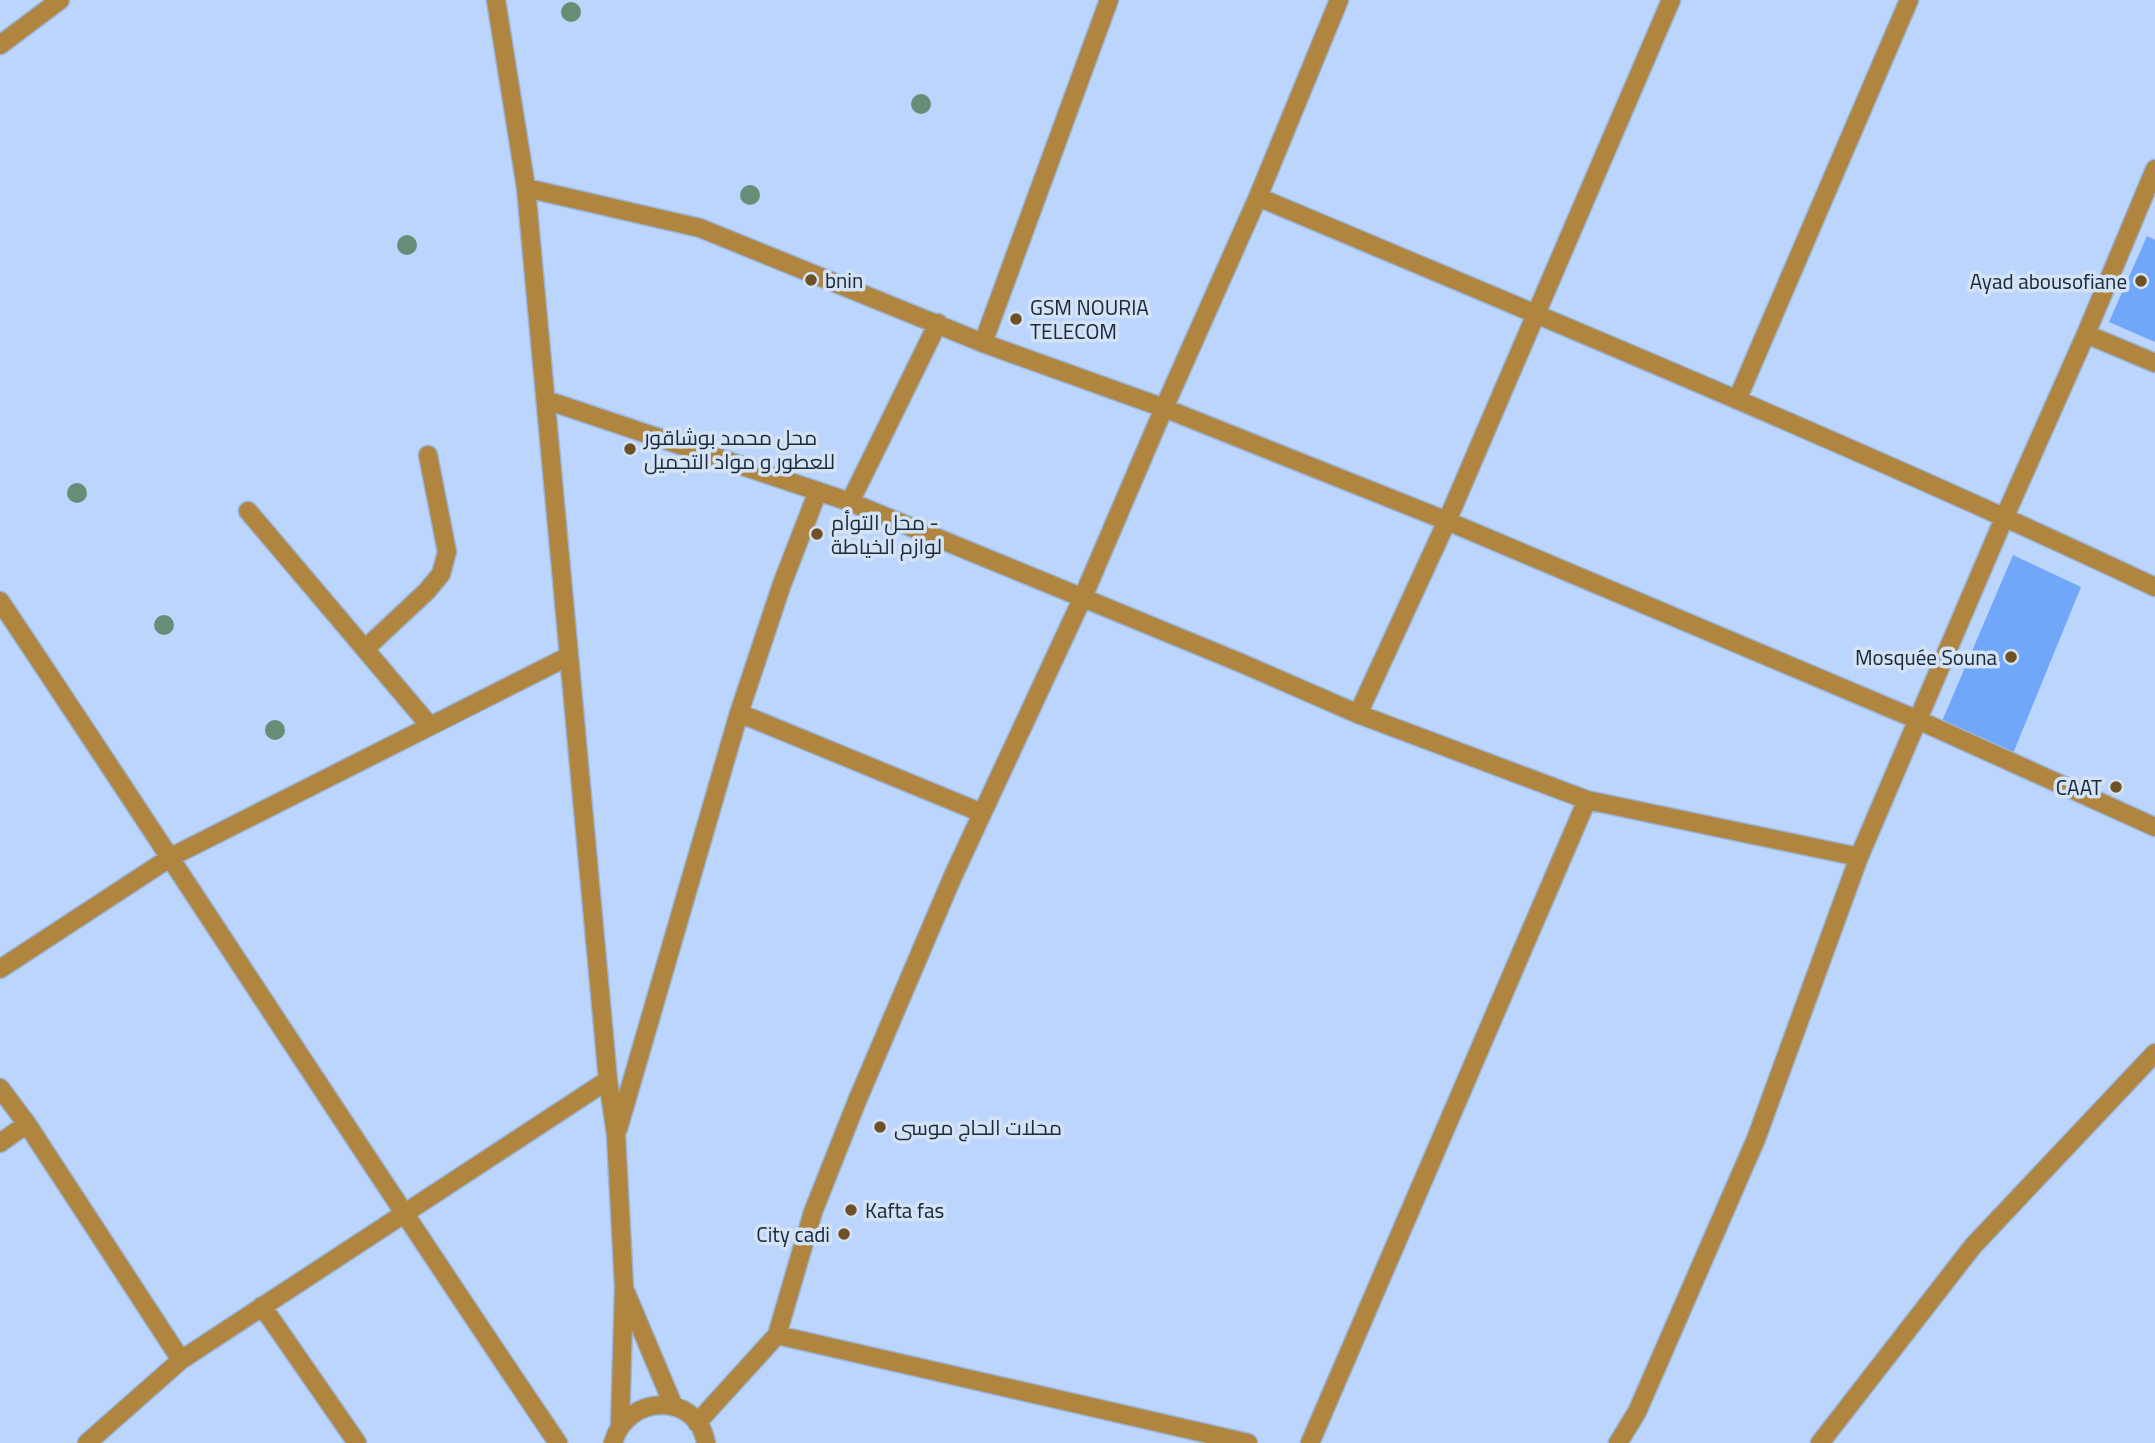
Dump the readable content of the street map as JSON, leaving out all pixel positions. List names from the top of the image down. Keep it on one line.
{"places":["bnin","Ayad abousofiane","GSM NOURIA TELECOM","محل محمد بوشاقور للعطور و مواد التجميل","محل التوأم - لوازم الخياطة","Mosquée Souna","CAAT","محلات الحاج موسى","Kafta fas","City cadi"]}
